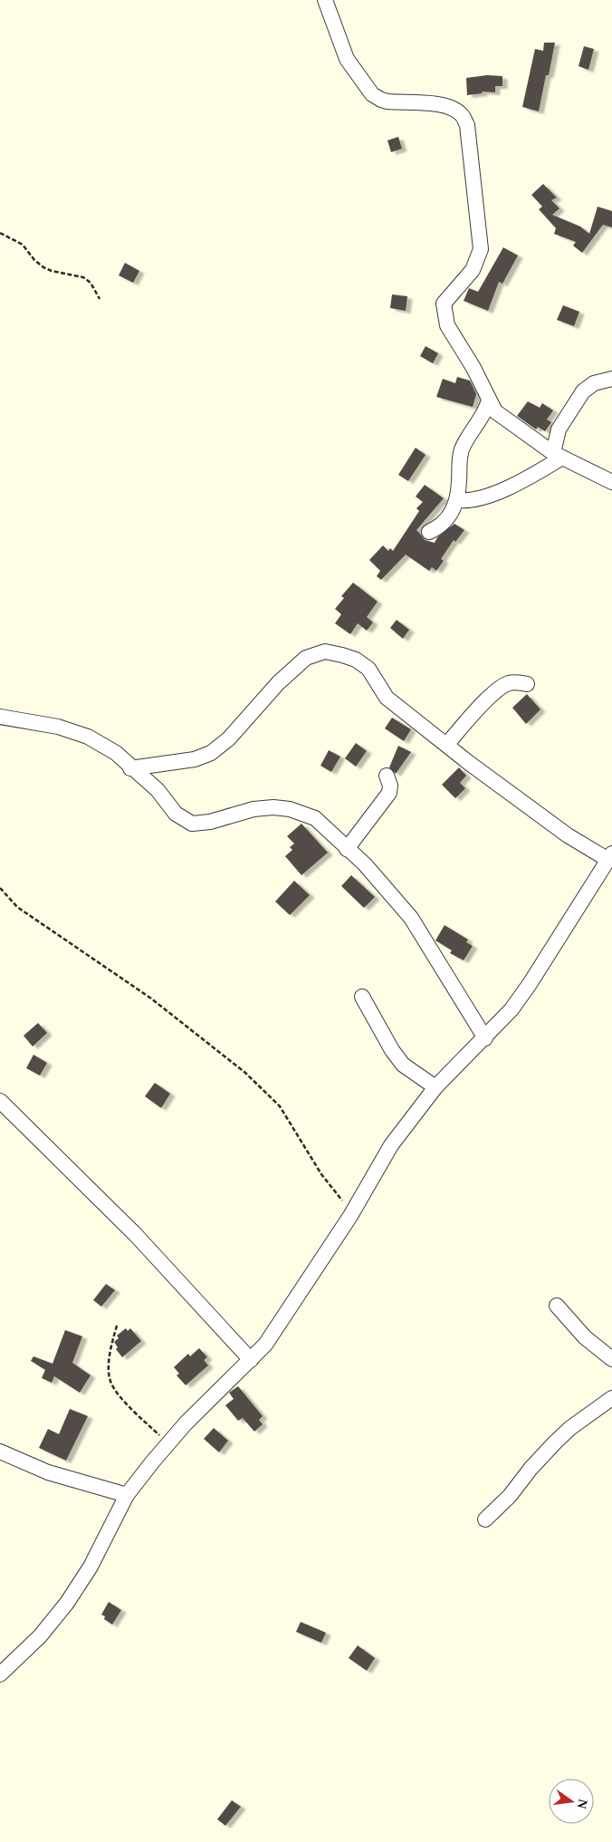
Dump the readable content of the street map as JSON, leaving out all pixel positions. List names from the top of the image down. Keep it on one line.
{"north":"right"}
